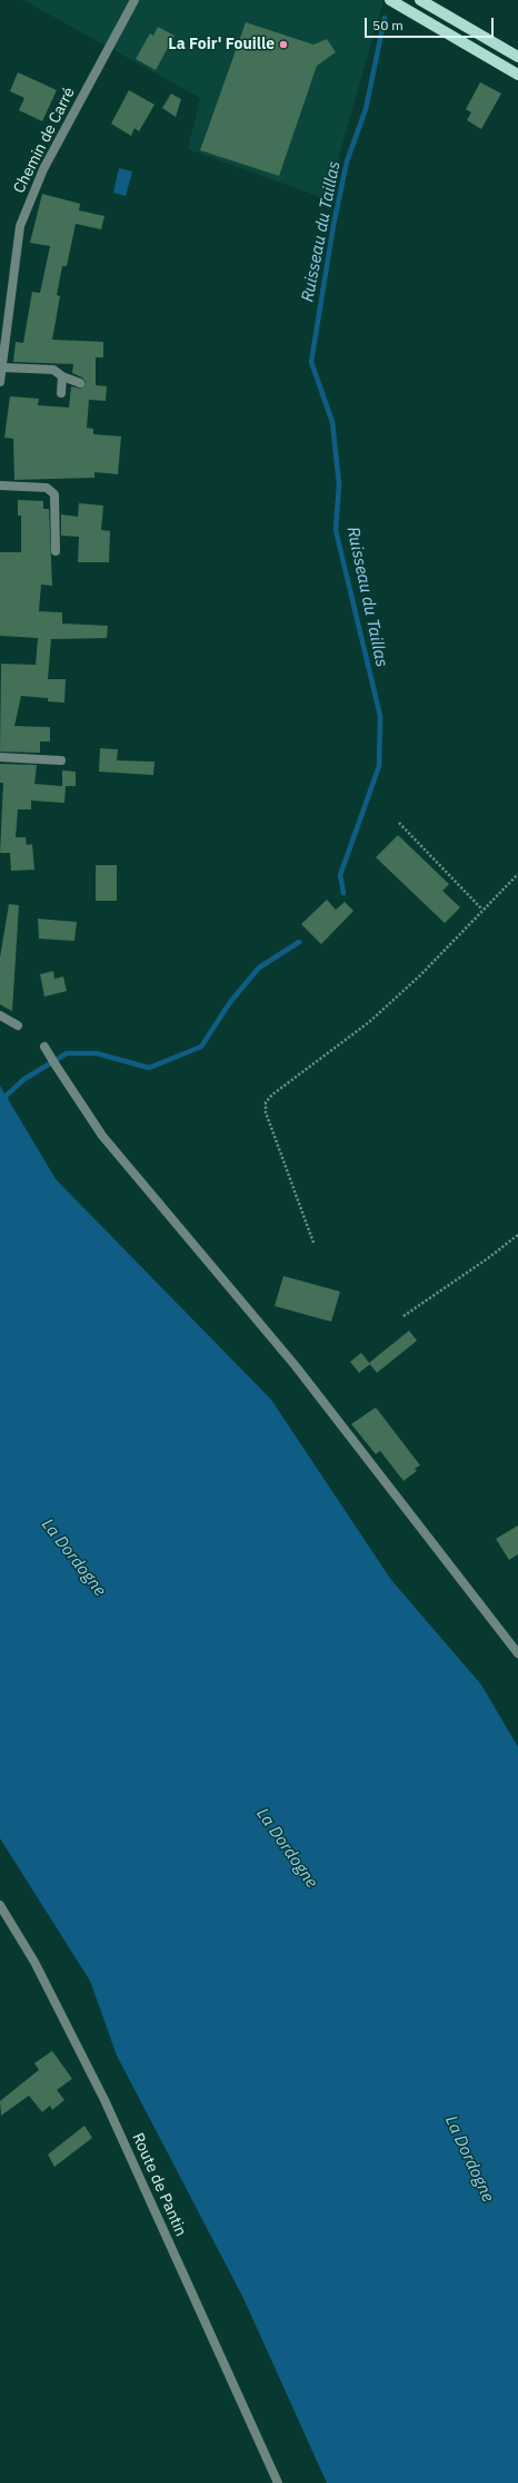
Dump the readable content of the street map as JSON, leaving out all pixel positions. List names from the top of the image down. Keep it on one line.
{"streets":{"street":["Chemin de Carré","Route de Pantin"]},"water":["Ruisseau du Taillas","La Dordogne"],"places":["La Foir' Fouille"],"scale_bar":"50 m"}
